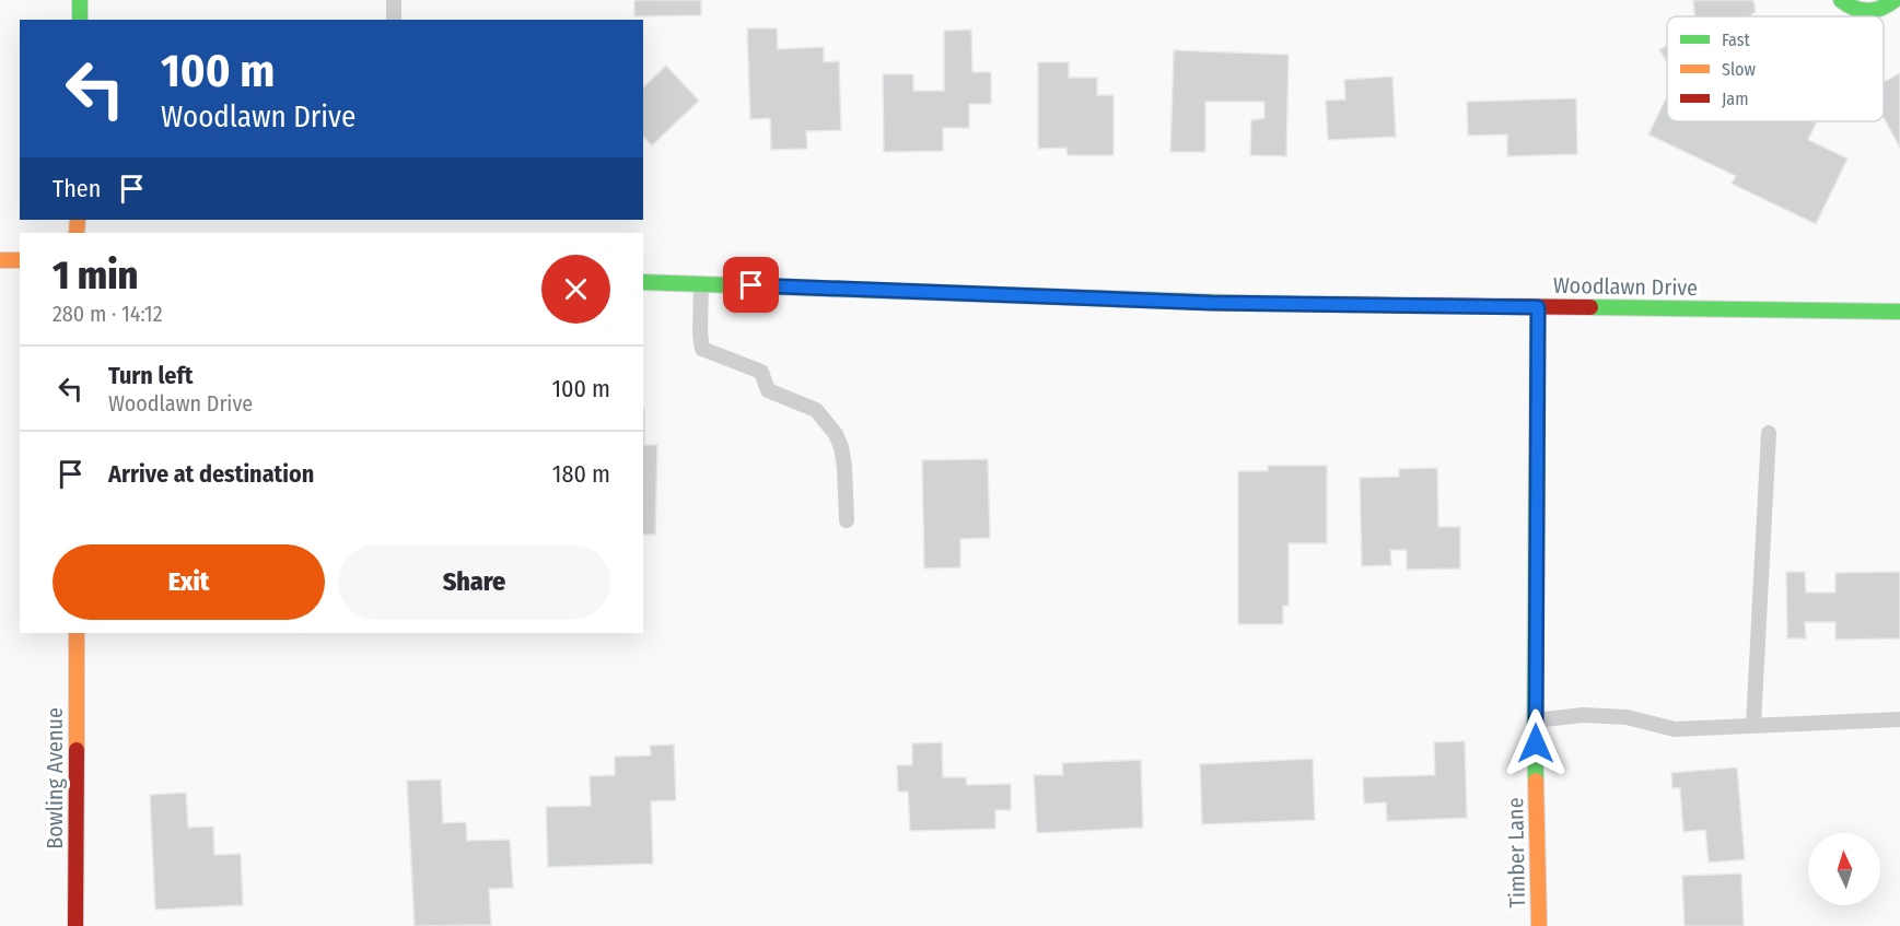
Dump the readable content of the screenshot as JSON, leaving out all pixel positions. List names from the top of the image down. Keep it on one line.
{"streets":{"main road":["Woodlawn Drive","Bowling Avenue","Timber Lane"]},"crossings":[["Woodlawn Drive","Timber Lane"]],"legend":["Fast","Slow","Jam"],"north":"top","page":{"turn":["100 m","Woodlawn Drive"],"then":"Then","heading":["1 min","280 m · 14:12"],"list":[{"name":"Turn left","note":"Woodlawn Drive","value":"100 m"},{"name":"Arrive at destination","value":"180 m"}],"buttons":["Exit","Share"]}}
